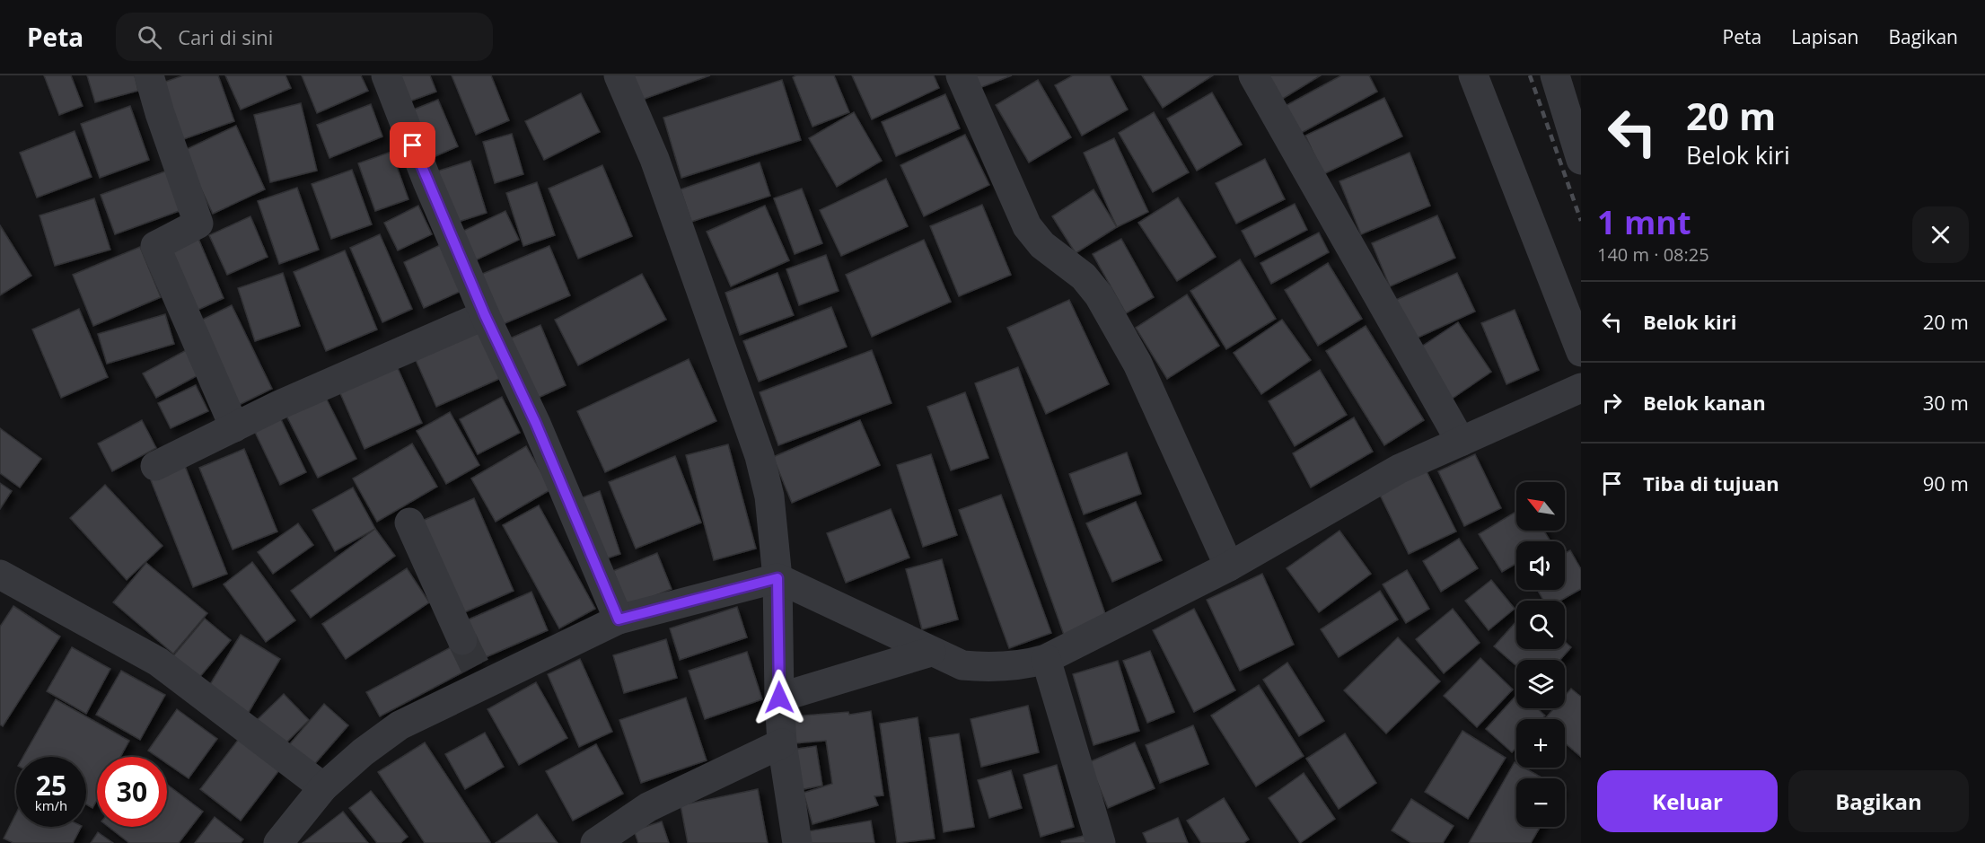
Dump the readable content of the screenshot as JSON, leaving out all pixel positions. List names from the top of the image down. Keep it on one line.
{"north":"top left","page":{"header":"Peta","search":"Cari di sini","nav":["Peta","Lapisan","Bagikan"],"turn":["20 m","Belok kiri"],"heading":["1 mnt","140 m · 08:25"],"list":[{"name":"Belok kiri","value":"20 m"},{"name":"Belok kanan","value":"30 m"},{"name":"Tiba di tujuan","value":"90 m"}],"map_buttons":["+","−"],"speed":"25 km/h","limit":"30","buttons":["Keluar","Bagikan"]}}
